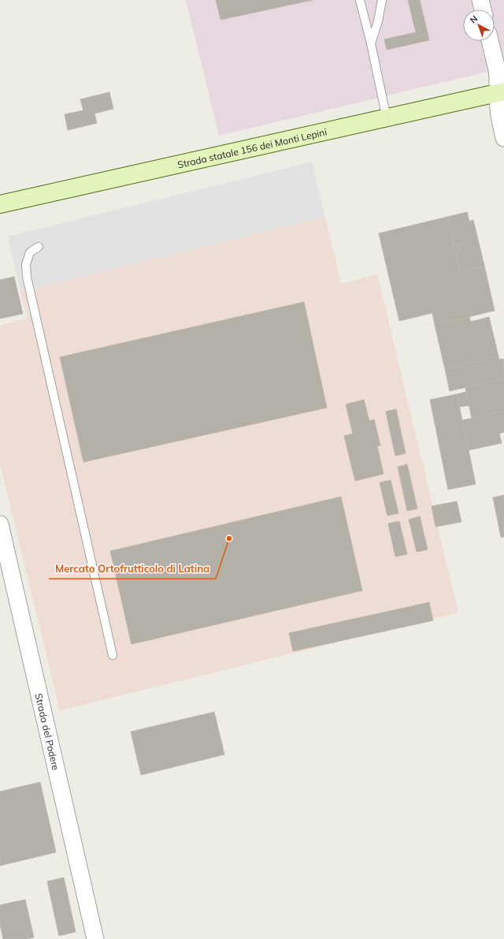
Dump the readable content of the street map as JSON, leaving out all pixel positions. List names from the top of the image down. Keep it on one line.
{"streets":{"main road":["Strada statale 156 dei Monti Lepini"],"street":["Strada del Podere"]},"places":["Mercato Ortofrutticolo di Latina"],"north":"top left"}
